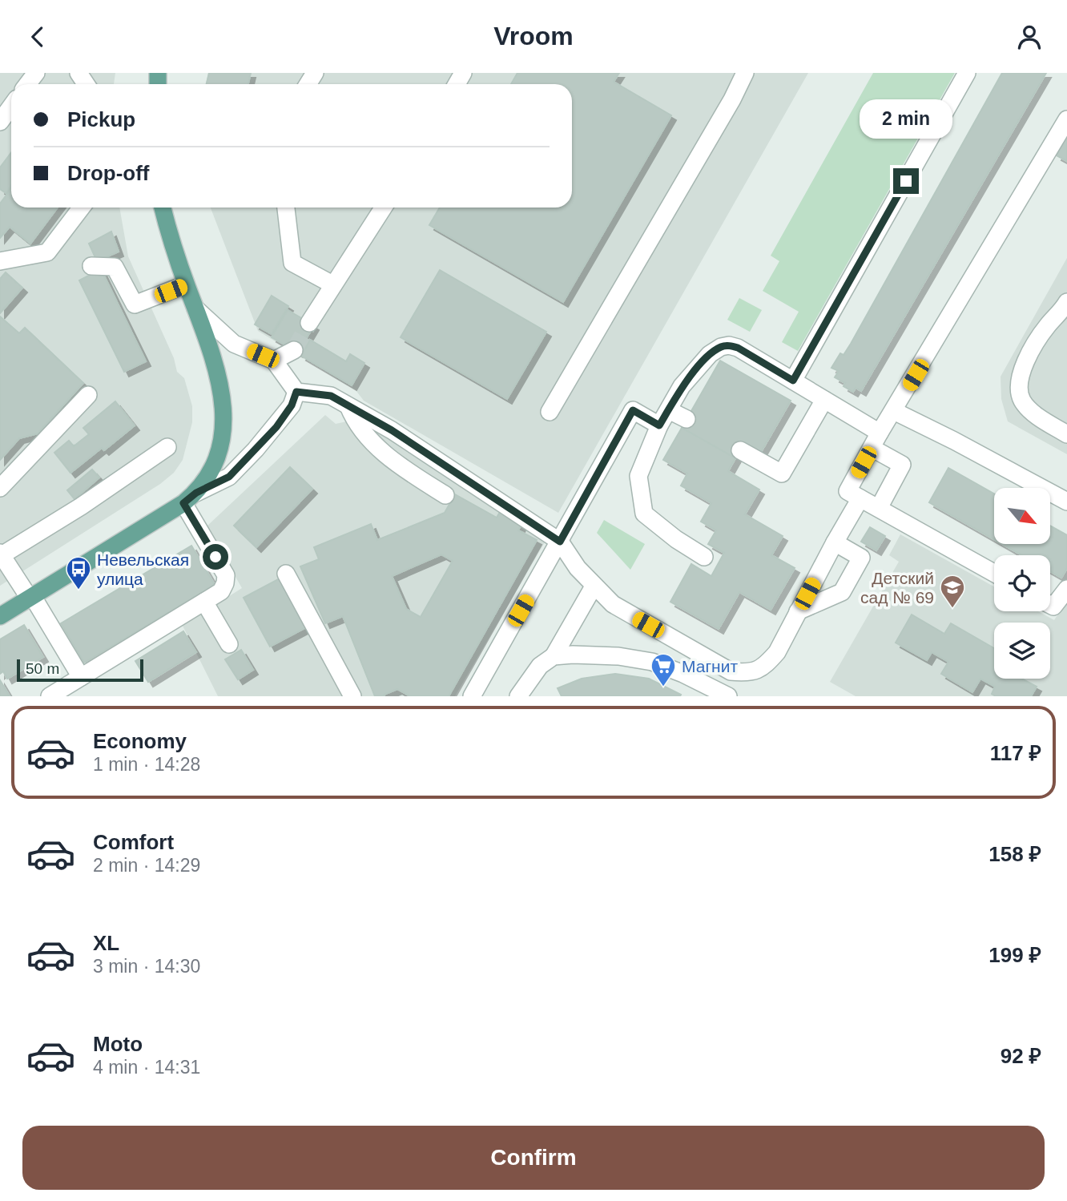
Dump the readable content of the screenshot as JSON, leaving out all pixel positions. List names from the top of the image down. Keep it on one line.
{"places":{"bus stop":["Невельская улица"],"school or university":["Детский сад № 69"],"supermarket":["Магнит"]},"scale_bar":"50 m","north":"bottom right","page":{"header":"Vroom","banner":["Pickup","Drop-off"],"bubble":"2 min","scale":"50 m","list":[{"name":"Economy","note":"1 min · 14:28","value":"117 ₽"},{"name":"Comfort","note":"2 min · 14:29","value":"158 ₽"},{"name":"XL","note":"3 min · 14:30","value":"199 ₽"},{"name":"Moto","note":"4 min · 14:31","value":"92 ₽"}],"buttons":"Confirm"}}
